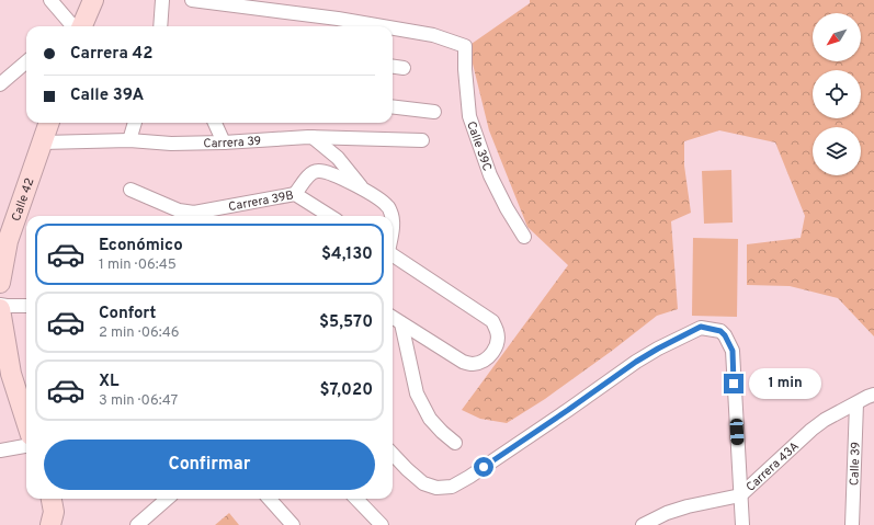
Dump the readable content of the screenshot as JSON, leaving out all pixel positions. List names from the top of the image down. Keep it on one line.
{"streets":{"street":["Carrera 39","Calle 39C","Calle 42","Carrera 39B","Calle 39","Carrera 43A"]},"crossings":[["Carrera 39","Calle 42"],["Calle 39","Carrera 43A"]],"north":"bottom left","page":{"banner":["Carrera 42","Calle 39A"],"list":[{"name":"Económico","note":"1 min · 06:45","value":"$4,130"},{"name":"Confort","note":"2 min · 06:46","value":"$5,570"},{"name":"XL","note":"3 min · 06:47","value":"$7,020"}],"bubble":"1 min","buttons":"Confirmar"}}
